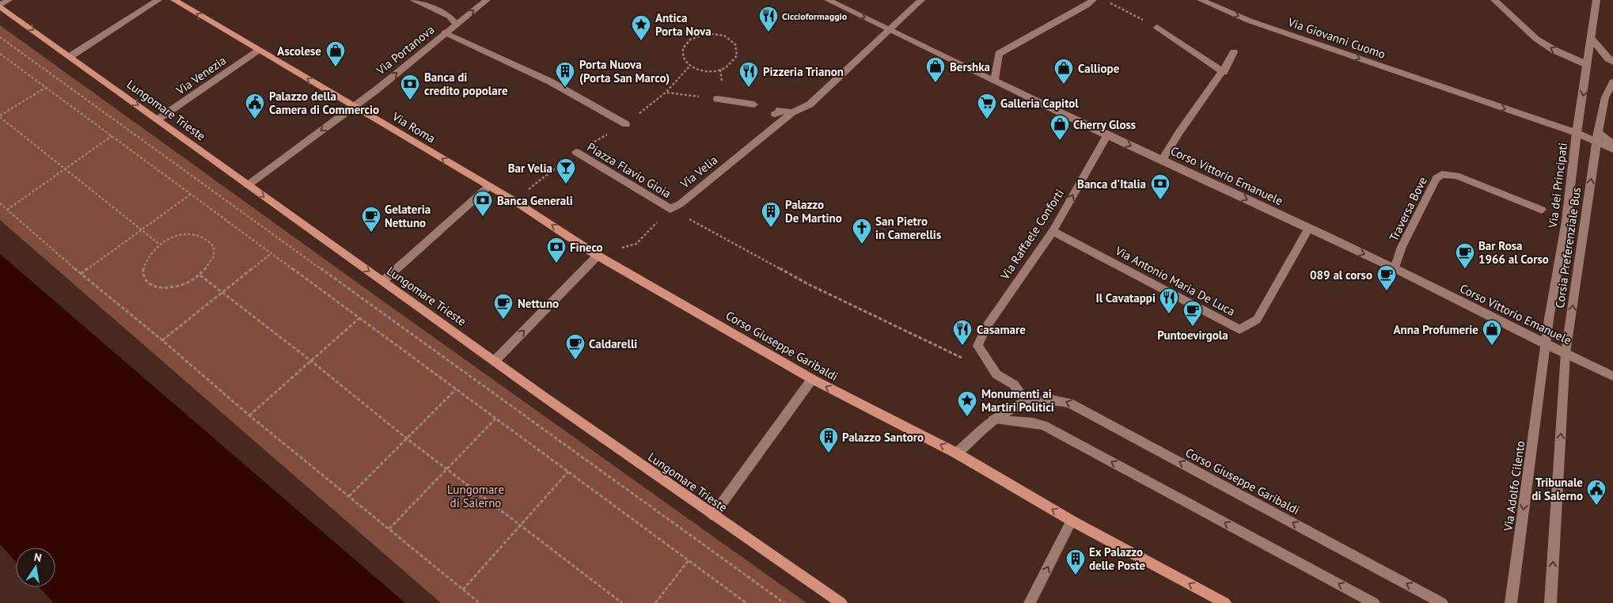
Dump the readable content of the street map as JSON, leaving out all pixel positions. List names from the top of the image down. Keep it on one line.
{"streets":{"main road":["Lungomare Trieste","Via Roma","Corso Giuseppe Garibaldi"],"street":["Via Giovanni Cuomo","Via Portanova","Via Venezia","Piazza Flavio Gioia","Via Velia","Corso Vittorio Emanuele","Via dei Principati","Traversa Bove","Via Raffaele Conforti","Corsia Preferenziale Bus","Via Antonio Maria De Luca","Via Adolfo Cilento"]},"crossings":[["Via Giovanni Cuomo","Via dei Principati"],["Via Giovanni Cuomo","Corsia Preferenziale Bus"],["Via Portanova","Lungomare Trieste"],["Via Portanova","Via Roma"],["Via Venezia","Lungomare Trieste"],["Via Venezia","Via Roma"],["Via Roma","Corso Giuseppe Garibaldi"],["Piazza Flavio Gioia","Via Velia"],["Via Velia","Corso Vittorio Emanuele"],["Corso Vittorio Emanuele","Via dei Principati"],["Corso Vittorio Emanuele","Traversa Bove"],["Corso Vittorio Emanuele","Via Raffaele Conforti"],["Corso Vittorio Emanuele","Corsia Preferenziale Bus"],["Corso Vittorio Emanuele","Via Antonio Maria De Luca"],["Via dei Principati","Via Adolfo Cilento"],["Via Raffaele Conforti","Via Antonio Maria De Luca"]],"one_way":["Via Roma","Corso Vittorio Emanuele","Via Raffaele Conforti","Corsia Preferenziale Bus","Corso Giuseppe Garibaldi","Via Adolfo Cilento"],"parks":["Lungomare di Salerno"],"places":{"restaurant":["Ciccioformaggio","Pizzeria Trianon","Il Cavatappi","Casamare"],"place":["Antica Porta Nova","Monumenti ai Martiri Politici"],"shop":["Ascolese","Bershka","Calliope","Cherry Gloss","Anna Profumerie"],"building":["Porta Nuova (Porta San Marco)","Palazzo De Martino","Palazzo Santoro","Ex Palazzo delle Poste"],"bank":["Banca di credito popolare","Banca d'Italia","Banca Generali","Fineco"],"public building":["Palazzo della Camera di Commercio","Tribunale di Salerno"],"supermarket":["Galleria Capitol"],"bar":["Bar Velia"],"cafe":["Gelateria Nettuno","Bar Rosa 1966 al Corso","089 al corso","Nettuno","Puntoevirgola","Caldarelli"],"church":["San Pietro in Camerellis"]},"north":"top"}
